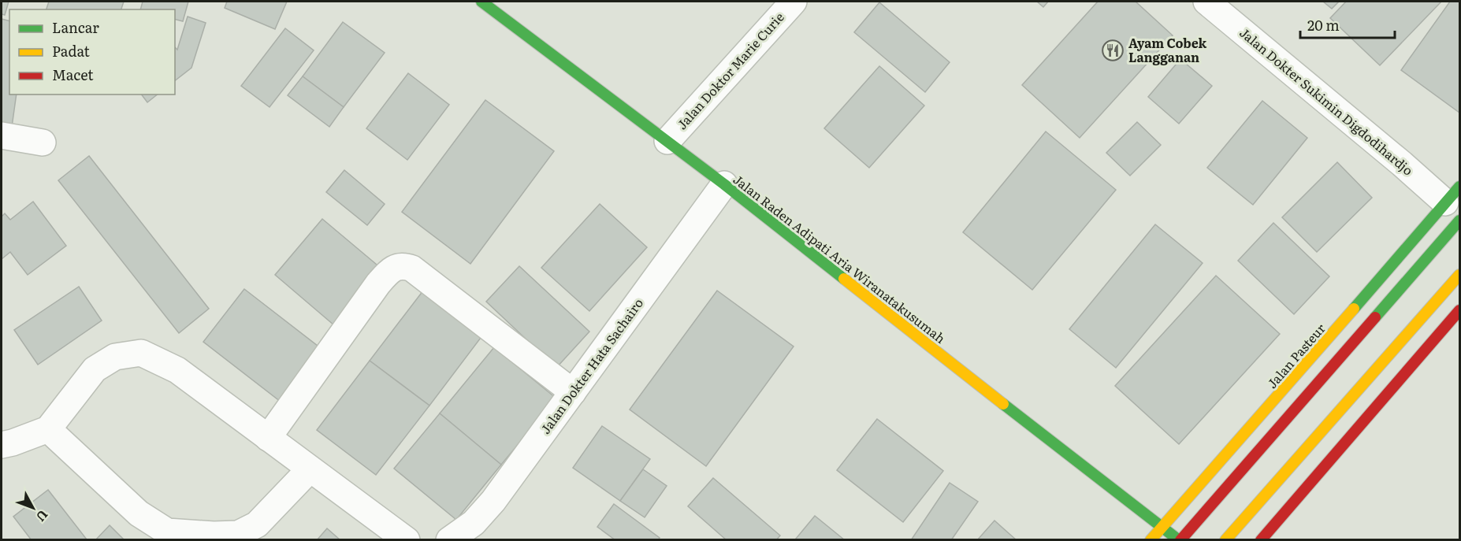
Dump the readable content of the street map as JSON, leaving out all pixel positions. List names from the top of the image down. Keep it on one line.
{"streets":{"main road":["Jalan Raden Adipati Aria Wiranatakusumah","Jalan Pasteur"],"street":["Jalan Doktor Marie Curie","Jalan Dokter Sukimin Digdodihardjo","Jalan Dokter Hata Sachairo"]},"crossings":[["Jalan Doktor Marie Curie","Jalan Raden Adipati Aria Wiranatakusumah"],["Jalan Dokter Sukimin Digdodihardjo","Jalan Pasteur"],["Jalan Raden Adipati Aria Wiranatakusumah","Jalan Pasteur"],["Jalan Raden Adipati Aria Wiranatakusumah","Jalan Dokter Hata Sachairo"]],"places":{"restaurant":["Ayam Cobek Langganan"]},"legend":["Lancar","Padat","Macet"],"scale_bar":"20 m","north":"bottom right"}
